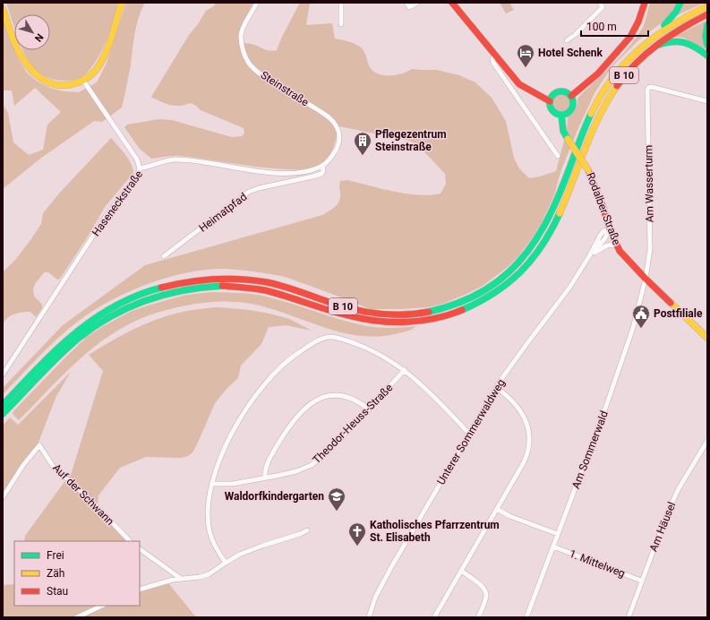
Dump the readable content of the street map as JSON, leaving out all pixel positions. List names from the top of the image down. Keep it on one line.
{"streets":{"main road":["B 10","Rodalber Straße"],"street":["Steinstraße","Am Wasserturm","Haseneckstraße","Heimatpfad","Theodor-Heuss-Straße","Unterer Sommerwaldweg","Am Sommerwald","Auf der Schwann","Am Häusel","1. Mittelweg"]},"crossings":[["Steinstraße","Haseneckstraße"],["Steinstraße","Heimatpfad"],["Am Wasserturm","Rodalber Straße"],["Am Wasserturm","Am Sommerwald"],["Haseneckstraße","Heimatpfad"],["Rodalber Straße","Unterer Sommerwaldweg"],["Rodalber Straße","Am Sommerwald"],["Am Sommerwald","1. Mittelweg"],["Am Häusel","1. Mittelweg"]],"places":{"hotel":["Hotel Schenk"],"building":["Pflegezentrum Steinstraße"],"public building":["Postfiliale"],"school or university":["Waldorfkindergarten"],"church":["Katholisches Pfarrzentrum St. Elisabeth"]},"legend":["Frei","Zäh","Stau"],"scale_bar":"100 m","north":"bottom right"}
